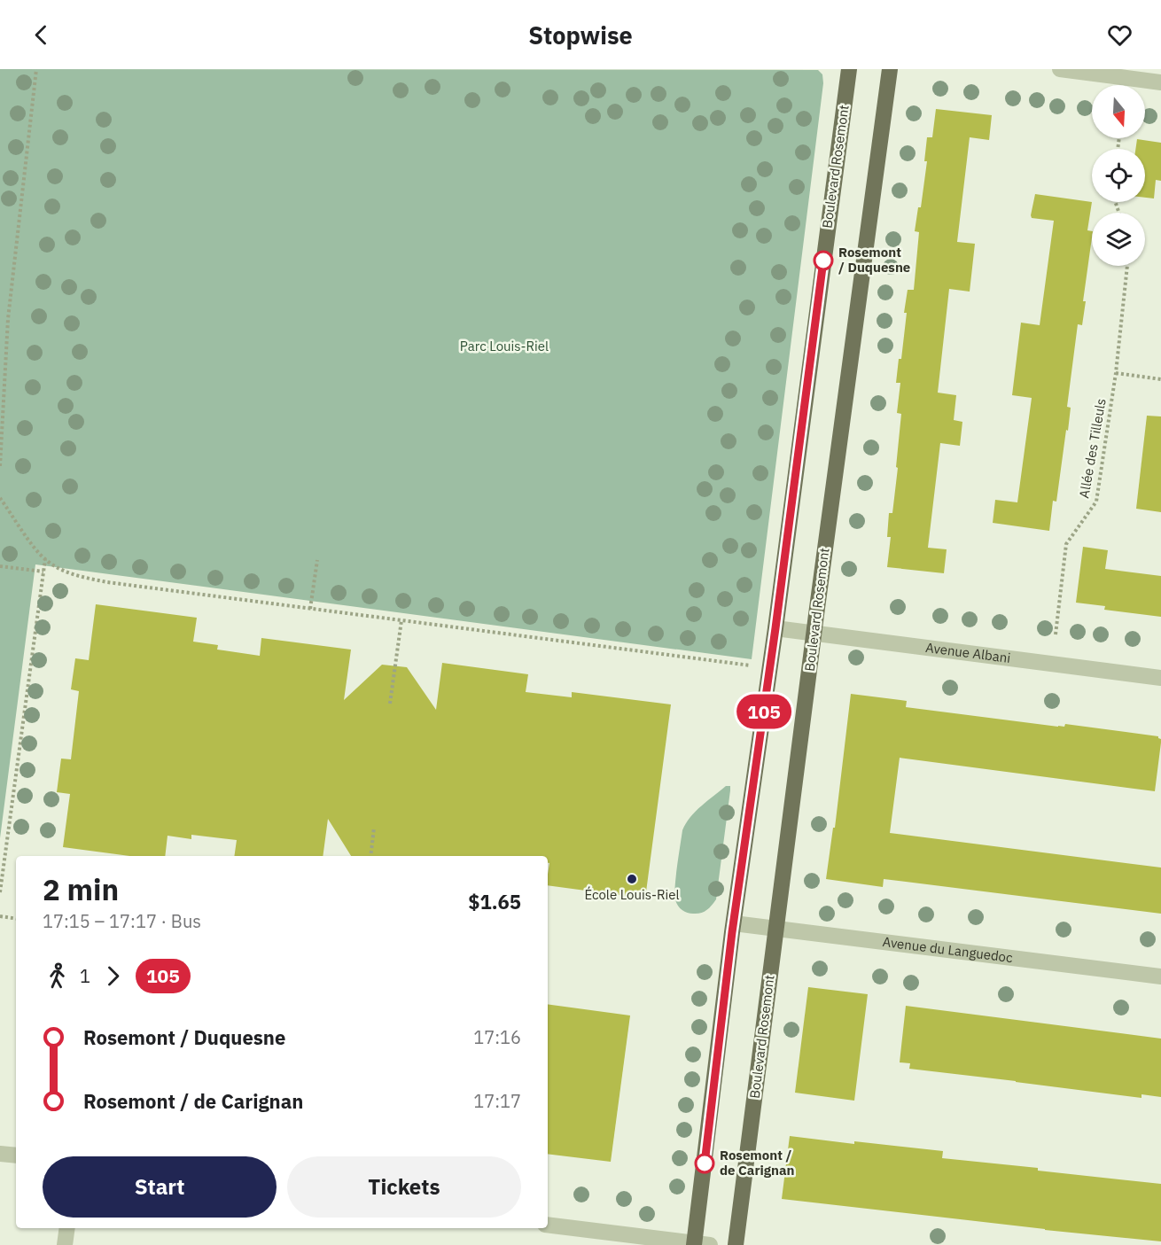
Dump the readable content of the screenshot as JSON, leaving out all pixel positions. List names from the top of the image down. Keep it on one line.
{"streets":{"main road":["Boulevard Rosemont"],"street":["Avenue Albani","Avenue du Languedoc"],"path":["Allée des Tilleuls"]},"crossings":[["Boulevard Rosemont","Avenue Albani"],["Boulevard Rosemont","Avenue du Languedoc"]],"parks":["Parc Louis-Riel"],"places":["Rosemont / Duquesne","École Louis-Riel","Rosemont / de Carignan"],"lines":["bus line 105"],"north":"bottom","page":{"header":"Stopwise","on_map":"105","heading":["2 min","17:15 – 17:17 · Bus","$1.65"],"legs":["1","105"],"list":[{"name":"Rosemont / Duquesne","value":"17:16"},{"name":"Rosemont / de Carignan","value":"17:17"}],"buttons":["Start","Tickets"]}}
